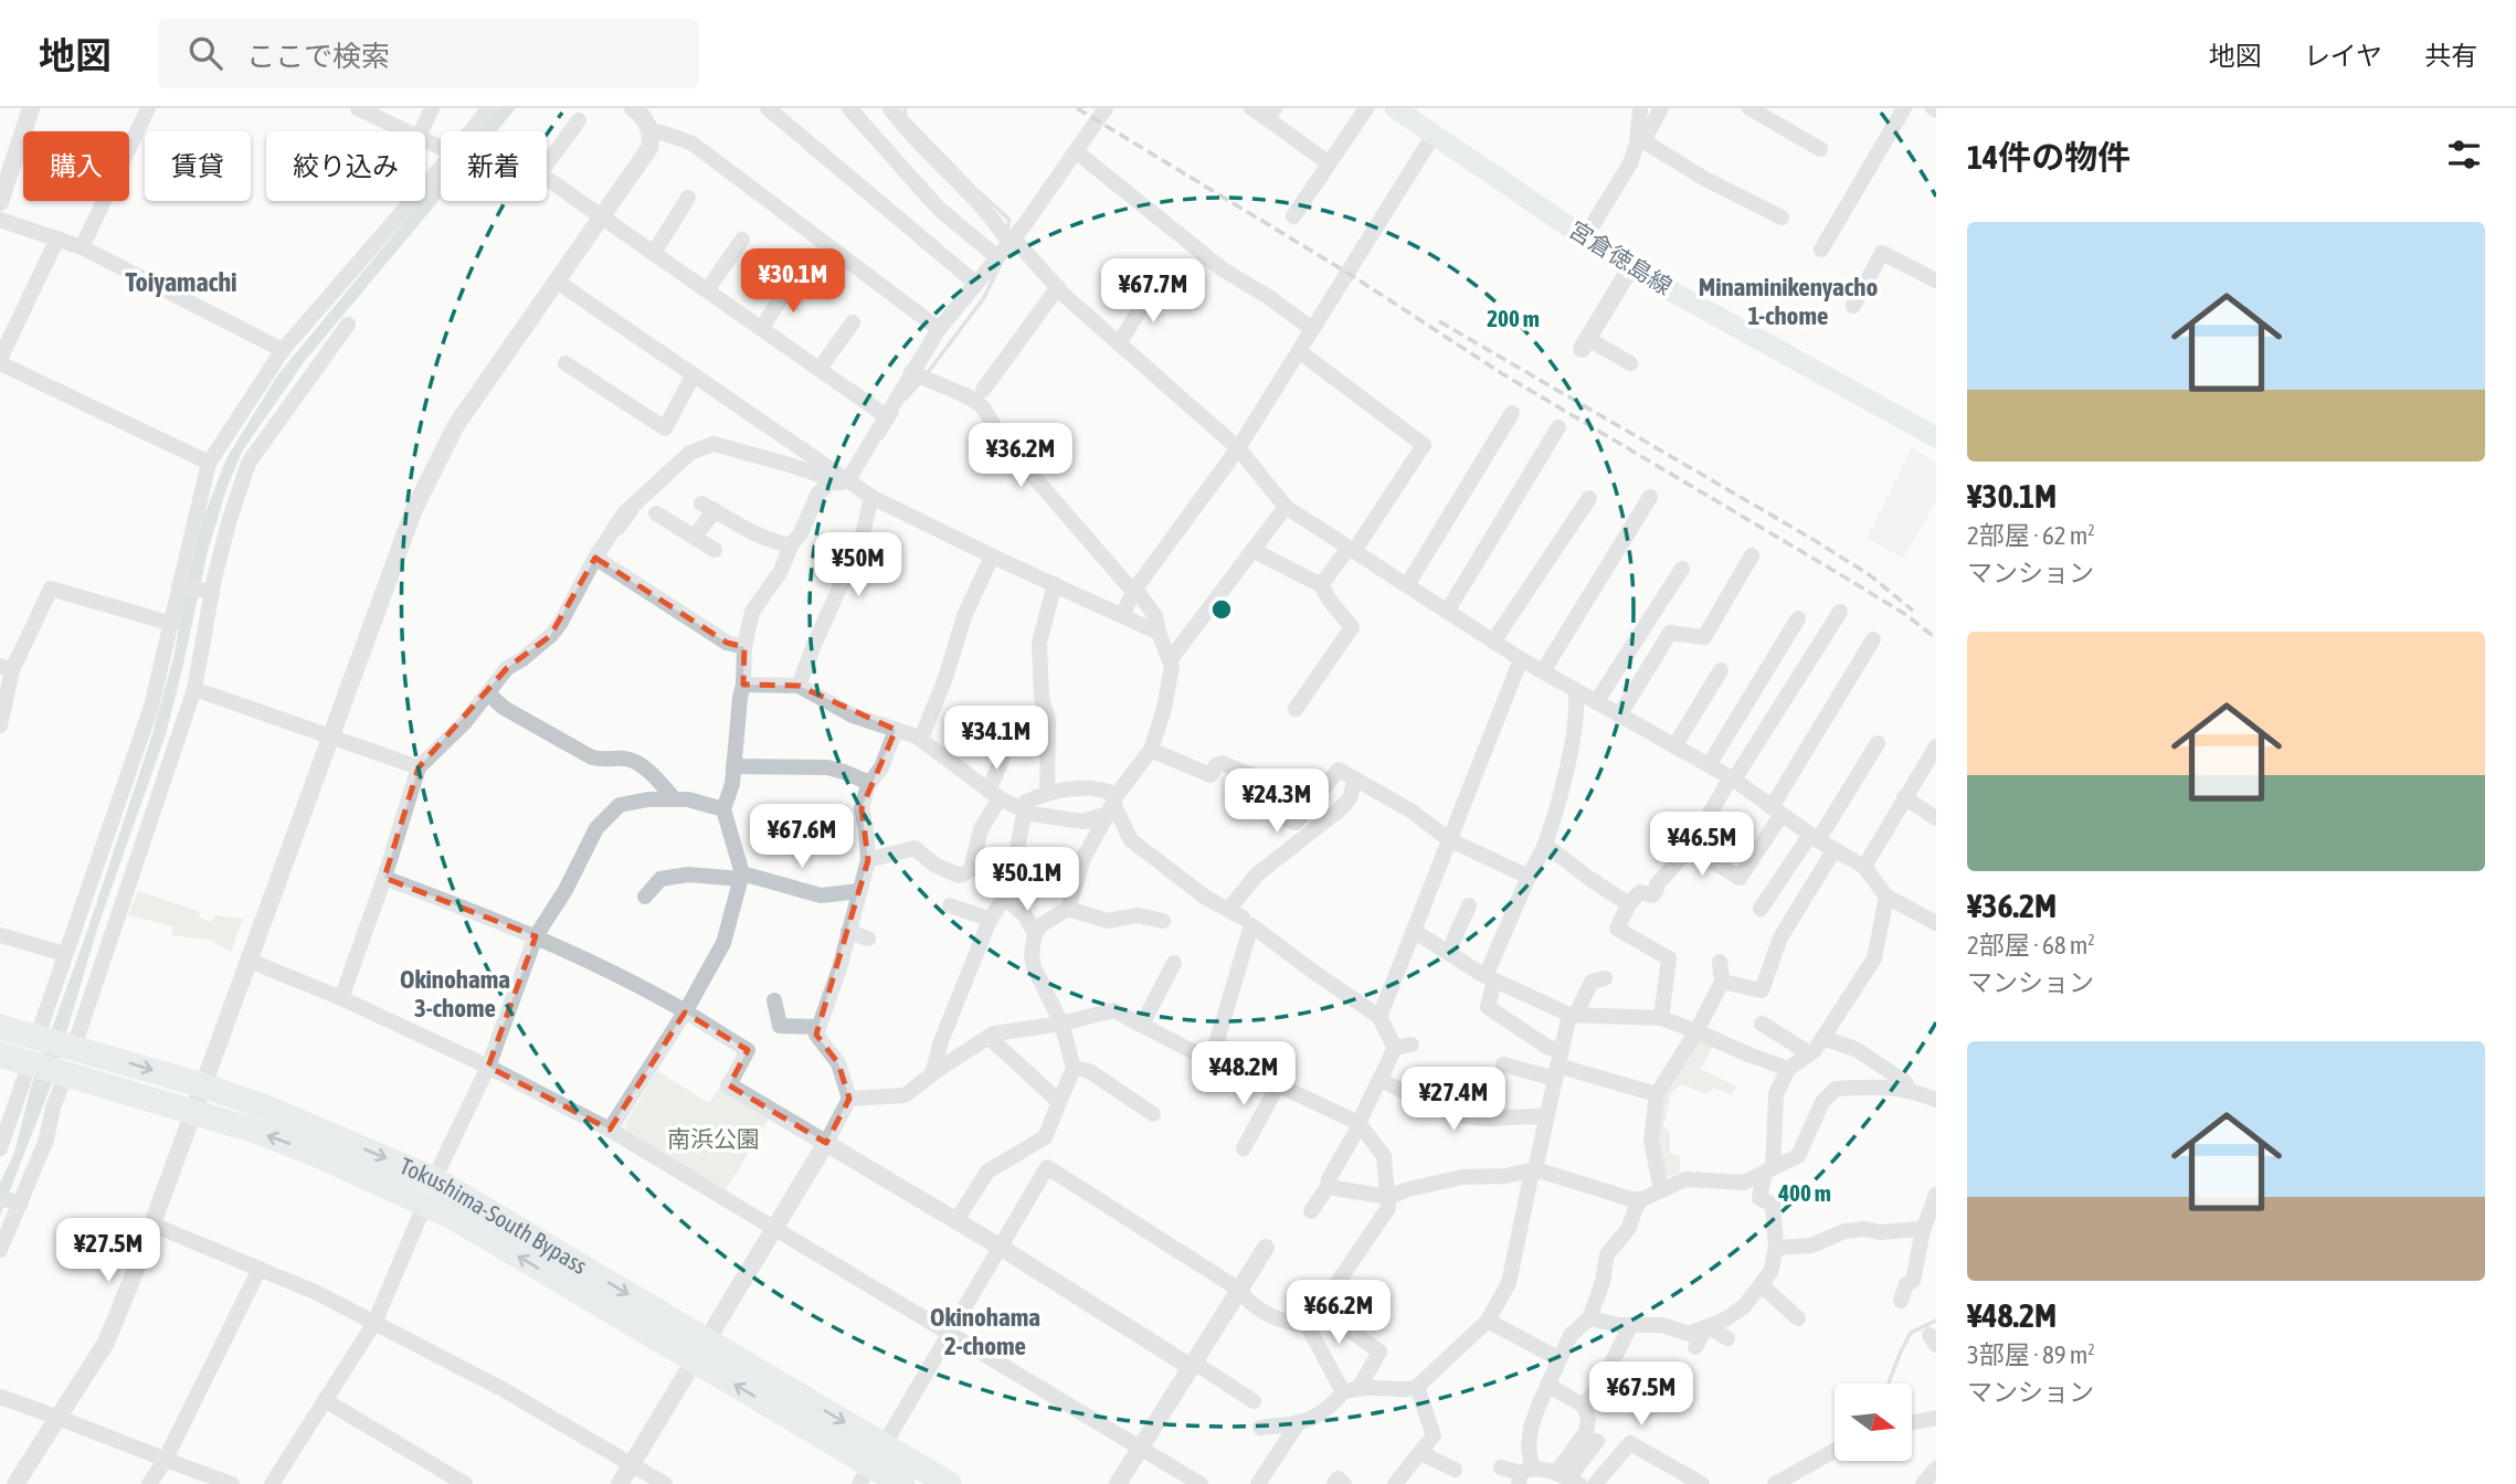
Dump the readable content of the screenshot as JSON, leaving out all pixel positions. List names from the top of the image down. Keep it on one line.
{"streets":{"highway":["Tokushima-South Bypass"],"main road":["宮倉徳島線"]},"districts":["Toiyamachi","Minaminikenyacho 1-chome","Okinohama 3-chome","Okinohama 2-chome"],"parks":["南浜公園"],"north":"right","page":{"header":"地図","search":"ここで検索","nav":["地図","レイヤ","共有"],"heading":"14件の物件","chip":["購入","賃貸","絞り込み","新着"],"list":[{"name":"¥30.1M","note":"2部屋 · 62 m² · マンション"},{"name":"¥36.2M","note":"2部屋 · 68 m² · マンション"},{"name":"¥48.2M","note":"3部屋 · 89 m² · マンション"}],"price":["¥30.1M","¥67.7M","¥36.2M","¥50M","¥34.1M","¥24.3M","¥67.6M","¥46.5M","¥50.1M","¥48.2M","¥27.4M","¥27.5M","¥66.2M","¥67.5M"]},"rings":["200 m","400 m"]}
